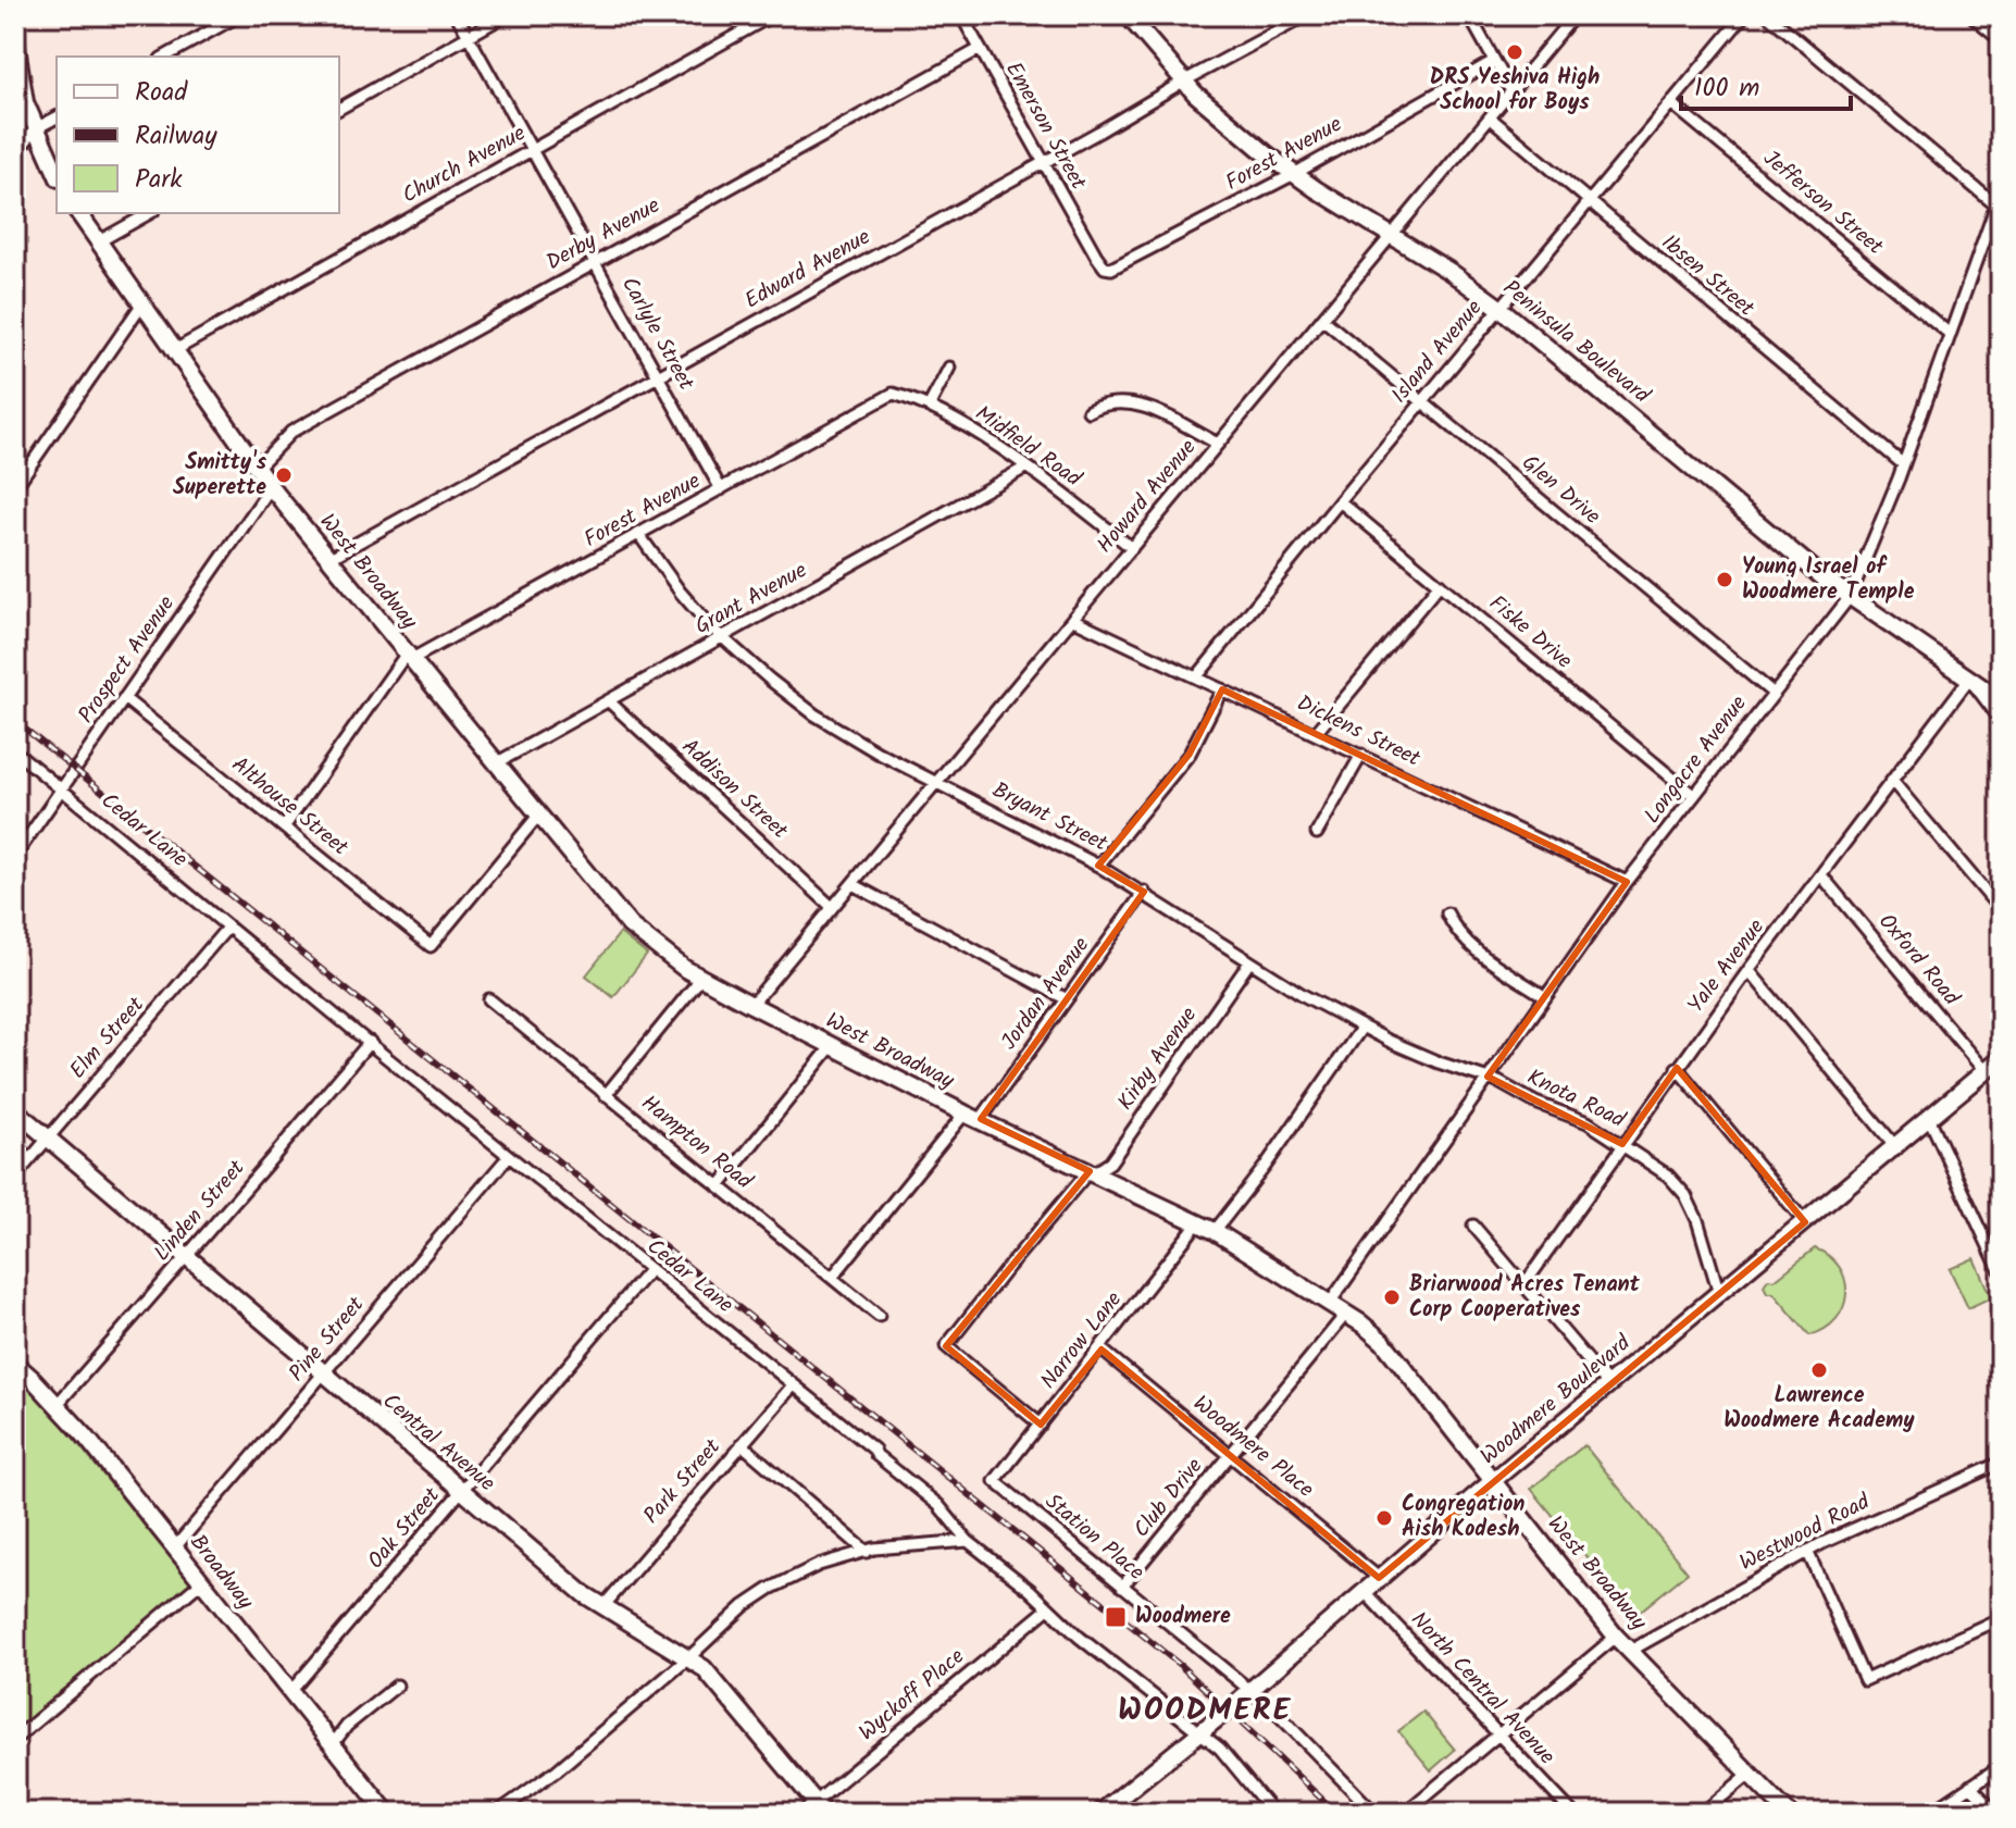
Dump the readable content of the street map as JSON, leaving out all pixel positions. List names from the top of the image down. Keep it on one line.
{"streets":{"main road":["Peninsula Boulevard","West Broadway","Woodmere Boulevard","Central Avenue","Broadway"],"street":["Emerson Street","Forest Avenue","Church Avenue","Jefferson Street","Derby Avenue","Edward Avenue","Ibsen Street","Carlyle Street","Island Avenue","Midfield Road","Glen Drive","Howard Avenue","Grant Avenue","Fiske Drive","Prospect Avenue","Dickens Street","Longacre Avenue","Addison Street","Althouse Street","Bryant Street","Cedar Lane","Oxford Road","Yale Avenue","Jordan Avenue","Elm Street","Kirby Avenue","Knota Road","Hampton Road","Linden Street","Pine Street","Narrow Lane","Woodmere Place","Park Street","Club Drive","Oak Street","Westwood Road","Station Place","North Central Avenue","Wyckoff Place"]},"crossings":[["Emerson Street","Forest Avenue"],["Emerson Street","Derby Avenue"],["Emerson Street","Edward Avenue"],["Forest Avenue","Carlyle Street"],["Forest Avenue","Peninsula Boulevard"],["Forest Avenue","Midfield Road"],["Forest Avenue","West Broadway"],["Forest Avenue","Bryant Street"],["Church Avenue","Carlyle Street"],["Church Avenue","West Broadway"],["Jefferson Street","Island Avenue"],["Jefferson Street","Longacre Avenue"],["Derby Avenue","Carlyle Street"],["Derby Avenue","West Broadway"],["Edward Avenue","Carlyle Street"],["Edward Avenue","Peninsula Boulevard"],["Edward Avenue","West Broadway"],["Ibsen Street","Island Avenue"],["Ibsen Street","Howard Avenue"],["Ibsen Street","Longacre Avenue"],["Peninsula Boulevard","Island Avenue"],["Peninsula Boulevard","Howard Avenue"],["Peninsula Boulevard","Longacre Avenue"],["Peninsula Boulevard","Yale Avenue"],["Island Avenue","Glen Drive"],["Island Avenue","Fiske Drive"],["Island Avenue","Dickens Street"],["Midfield Road","Howard Avenue"],["Midfield Road","Grant Avenue"],["Glen Drive","Howard Avenue"],["Glen Drive","Longacre Avenue"],["Howard Avenue","West Broadway"],["Howard Avenue","Dickens Street"],["Howard Avenue","Addison Street"],["Howard Avenue","Bryant Street"],["West Broadway","Grant Avenue"],["West Broadway","Prospect Avenue"],["West Broadway","Longacre Avenue"],["West Broadway","Althouse Street"],["West Broadway","Jordan Avenue"],["West Broadway","Kirby Avenue"],["West Broadway","Narrow Lane"],["West Broadway","Woodmere Boulevard"],["West Broadway","Club Drive"],["West Broadway","Westwood Road"],["Grant Avenue","Addison Street"],["Grant Avenue","Bryant Street"],["Fiske Drive","Longacre Avenue"],["Prospect Avenue","Althouse Street"],["Prospect Avenue","Cedar Lane"],["Dickens Street","Longacre Avenue"],["Longacre Avenue","Bryant Street"],["Longacre Avenue","Knota Road"],["Bryant Street","Jordan Avenue"],["Bryant Street","Kirby Avenue"],["Bryant Street","Knota Road"],["Cedar Lane","Elm Street"],["Cedar Lane","Linden Street"],["Cedar Lane","Pine Street"],["Cedar Lane","Woodmere Boulevard"],["Cedar Lane","Park Street"],["Cedar Lane","Oak Street"],["Cedar Lane","Wyckoff Place"],["Oxford Road","Yale Avenue"],["Oxford Road","Woodmere Boulevard"],["Yale Avenue","Knota Road"],["Elm Street","Central Avenue"],["Kirby Avenue","Narrow Lane"],["Knota Road","Woodmere Boulevard"],["Linden Street","Central Avenue"],["Linden Street","Broadway"],["Pine Street","Central Avenue"],["Pine Street","Broadway"],["Narrow Lane","Woodmere Place"],["Narrow Lane","Station Place"],["Woodmere Boulevard","Woodmere Place"],["Woodmere Boulevard","Station Place"],["Woodmere Boulevard","North Central Avenue"],["Central Avenue","Park Street"],["Central Avenue","Oak Street"],["Central Avenue","Wyckoff Place"],["Woodmere Place","Club Drive"],["Club Drive","Station Place"],["Oak Street","Broadway"]],"districts":["WOODMERE"],"places":{"other":["DRS Yeshiva High School for Boys","Smitty's Superette","Young Israel of Woodmere Temple","Briarwood Acres Tenant Corp Cooperatives","Lawrence Woodmere Academy","Congregation Aish Kodesh"],"transit":["Woodmere"]},"legend":["Road","Railway","Park"],"scale_bar":"100 m"}
